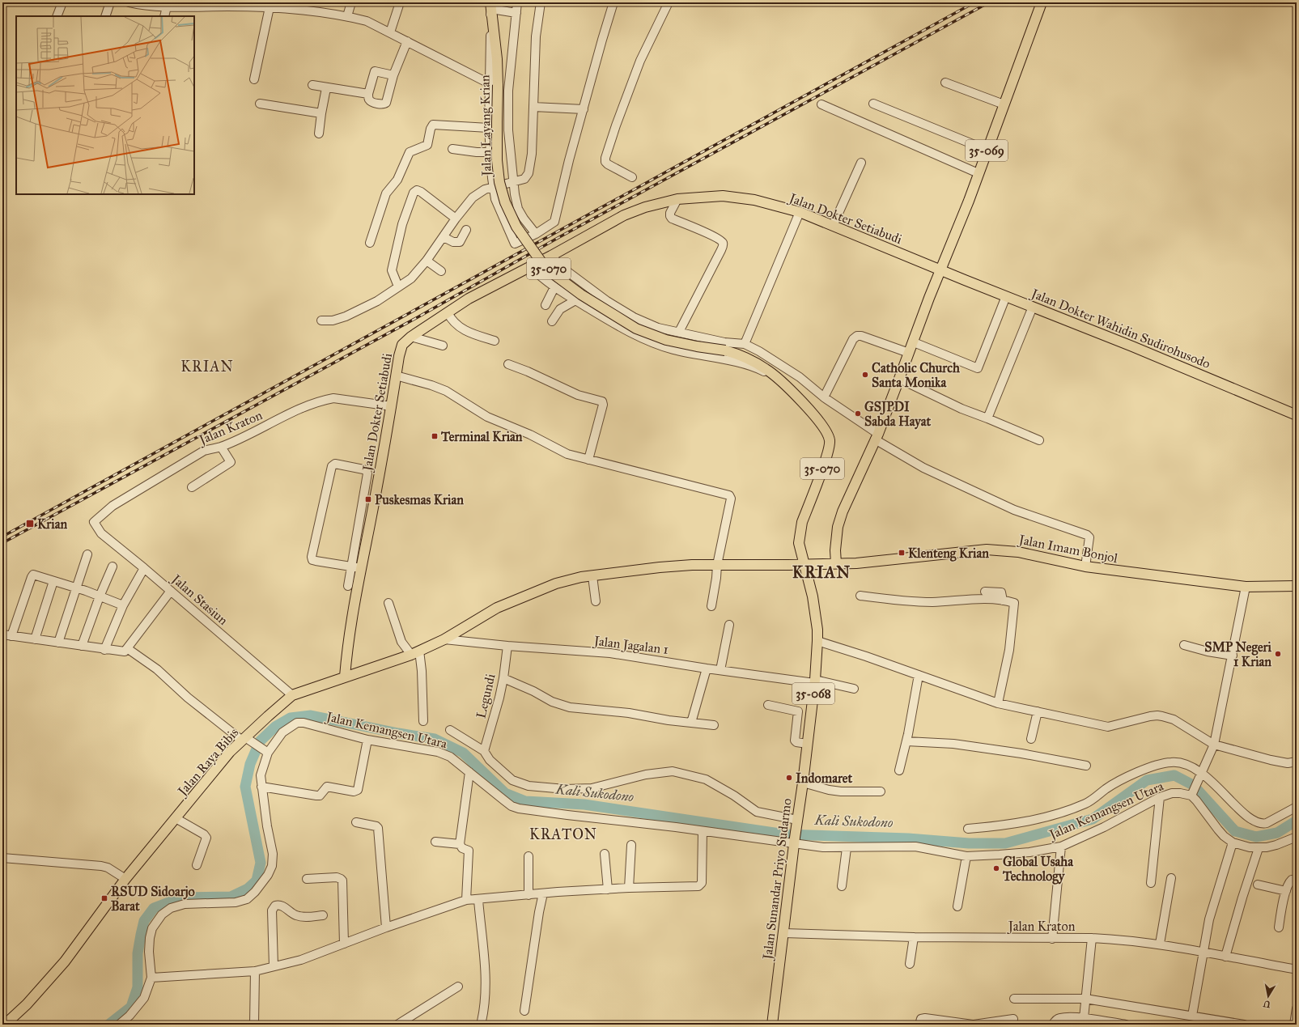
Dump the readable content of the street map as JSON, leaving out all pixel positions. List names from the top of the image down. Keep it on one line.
{"streets":{"main road":["Jalan Layang Krian","35-069","Jalan Dokter Setiabudi","35-070","Jalan Dokter Wahidin Sudirohusodo","Jalan Imam Bonjol","35-068","Jalan Raya Bibis","Jalan Sunandar Priyo Sudarmo"],"street":["Jalan Kraton","Jalan Stasiun","Jalan Jagalan 1","Legundi","Jalan Kemangsen Utara"]},"crossings":[["Jalan Layang Krian","35-070"],["35-069","Jalan Dokter Setiabudi"],["35-069","Jalan Dokter Wahidin Sudirohusodo"],["35-069","Jalan Imam Bonjol"],["Jalan Dokter Setiabudi","Jalan Dokter Wahidin Sudirohusodo"],["Jalan Dokter Setiabudi","Jalan Kraton"],["Jalan Dokter Setiabudi","Jalan Raya Bibis"],["35-070","Jalan Imam Bonjol"],["35-070","Jalan Sunandar Priyo Sudarmo"],["Jalan Kraton","Jalan Stasiun"],["Jalan Kraton","Jalan Sunandar Priyo Sudarmo"],["Jalan Imam Bonjol","Jalan Raya Bibis"],["Jalan Imam Bonjol","Jalan Sunandar Priyo Sudarmo"],["Jalan Stasiun","Jalan Raya Bibis"],["Jalan Jagalan 1","Legundi"],["Jalan Jagalan 1","Jalan Raya Bibis"],["Jalan Jagalan 1","Jalan Sunandar Priyo Sudarmo"],["Jalan Kemangsen Utara","Jalan Sunandar Priyo Sudarmo"]],"districts":["KRIAN","KRIAN","KRATON"],"water":["Kali Sukodono"],"places":{"other":["Catholic Church Santa Monika","GSJPDI Sabda Hayat","SMP Negeri 1 Krian","Indomaret","Global Usaha Technology"],"transit":["Terminal Krian","Puskesmas Krian","Krian","Klenteng Krian","RSUD Sidoarjo Barat"]},"north":"bottom"}
